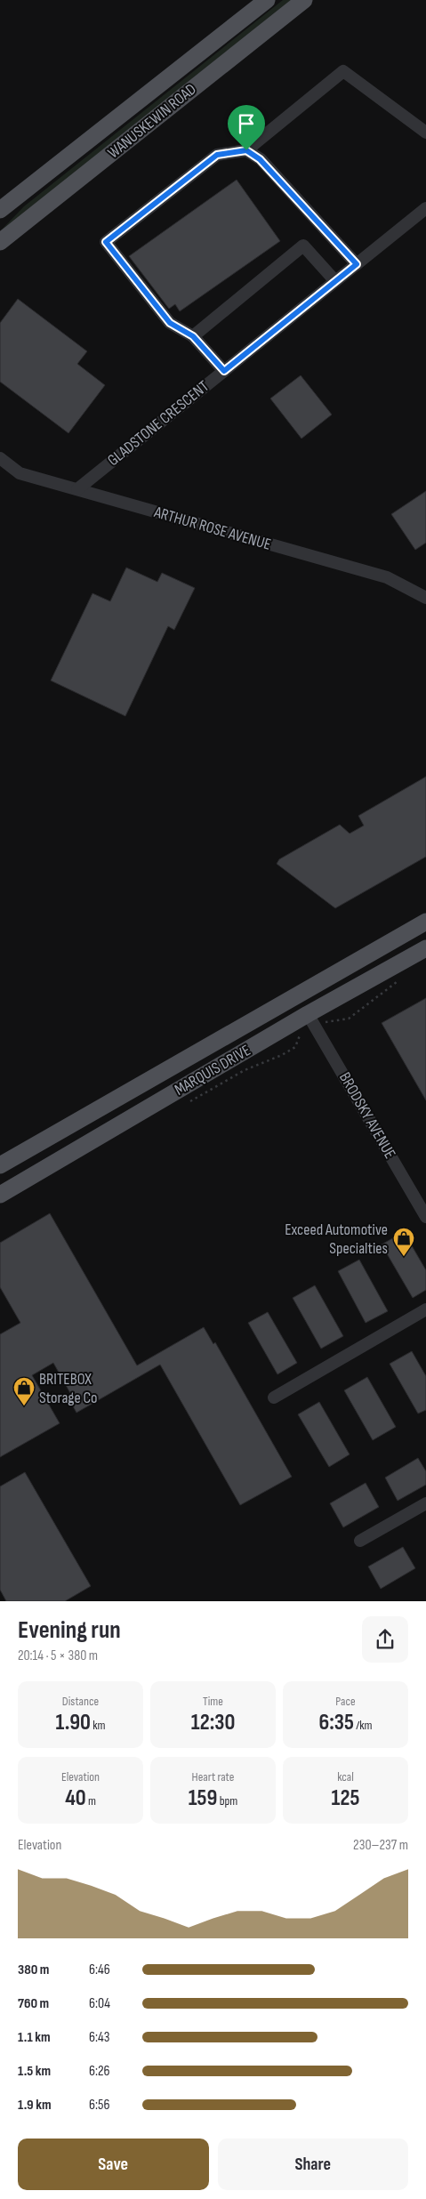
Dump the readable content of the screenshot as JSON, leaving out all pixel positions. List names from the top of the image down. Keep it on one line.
{"streets":{"main road":["WANUSKEWIN ROAD","MARQUIS DRIVE"],"street":["GLADSTONE CRESCENT","ARTHUR ROSE AVENUE","BRODSKY AVENUE"]},"crossings":[["GLADSTONE CRESCENT","ARTHUR ROSE AVENUE"],["MARQUIS DRIVE","BRODSKY AVENUE"]],"places":{"shop":["Exceed Automotive Specialties","BRITEBOX Storage Co"]},"page":{"heading":["Evening run","20:14 · 5 × 380 m"],"stats":[["Distance","1.90 km"],["Time","12:30"],["Pace","6:35 /km"],["Elevation","40 m"],["Heart rate","159 bpm"],["kcal","125"]],"chart":["Elevation","230–237 m"],"list":[{"name":"380 m","note":"6:46"},{"name":"760 m","note":"6:04"},{"name":"1.1 km","note":"6:43"},{"name":"1.5 km","note":"6:26"},{"name":"1.9 km","note":"6:56"}],"buttons":["Save","Share"]}}
